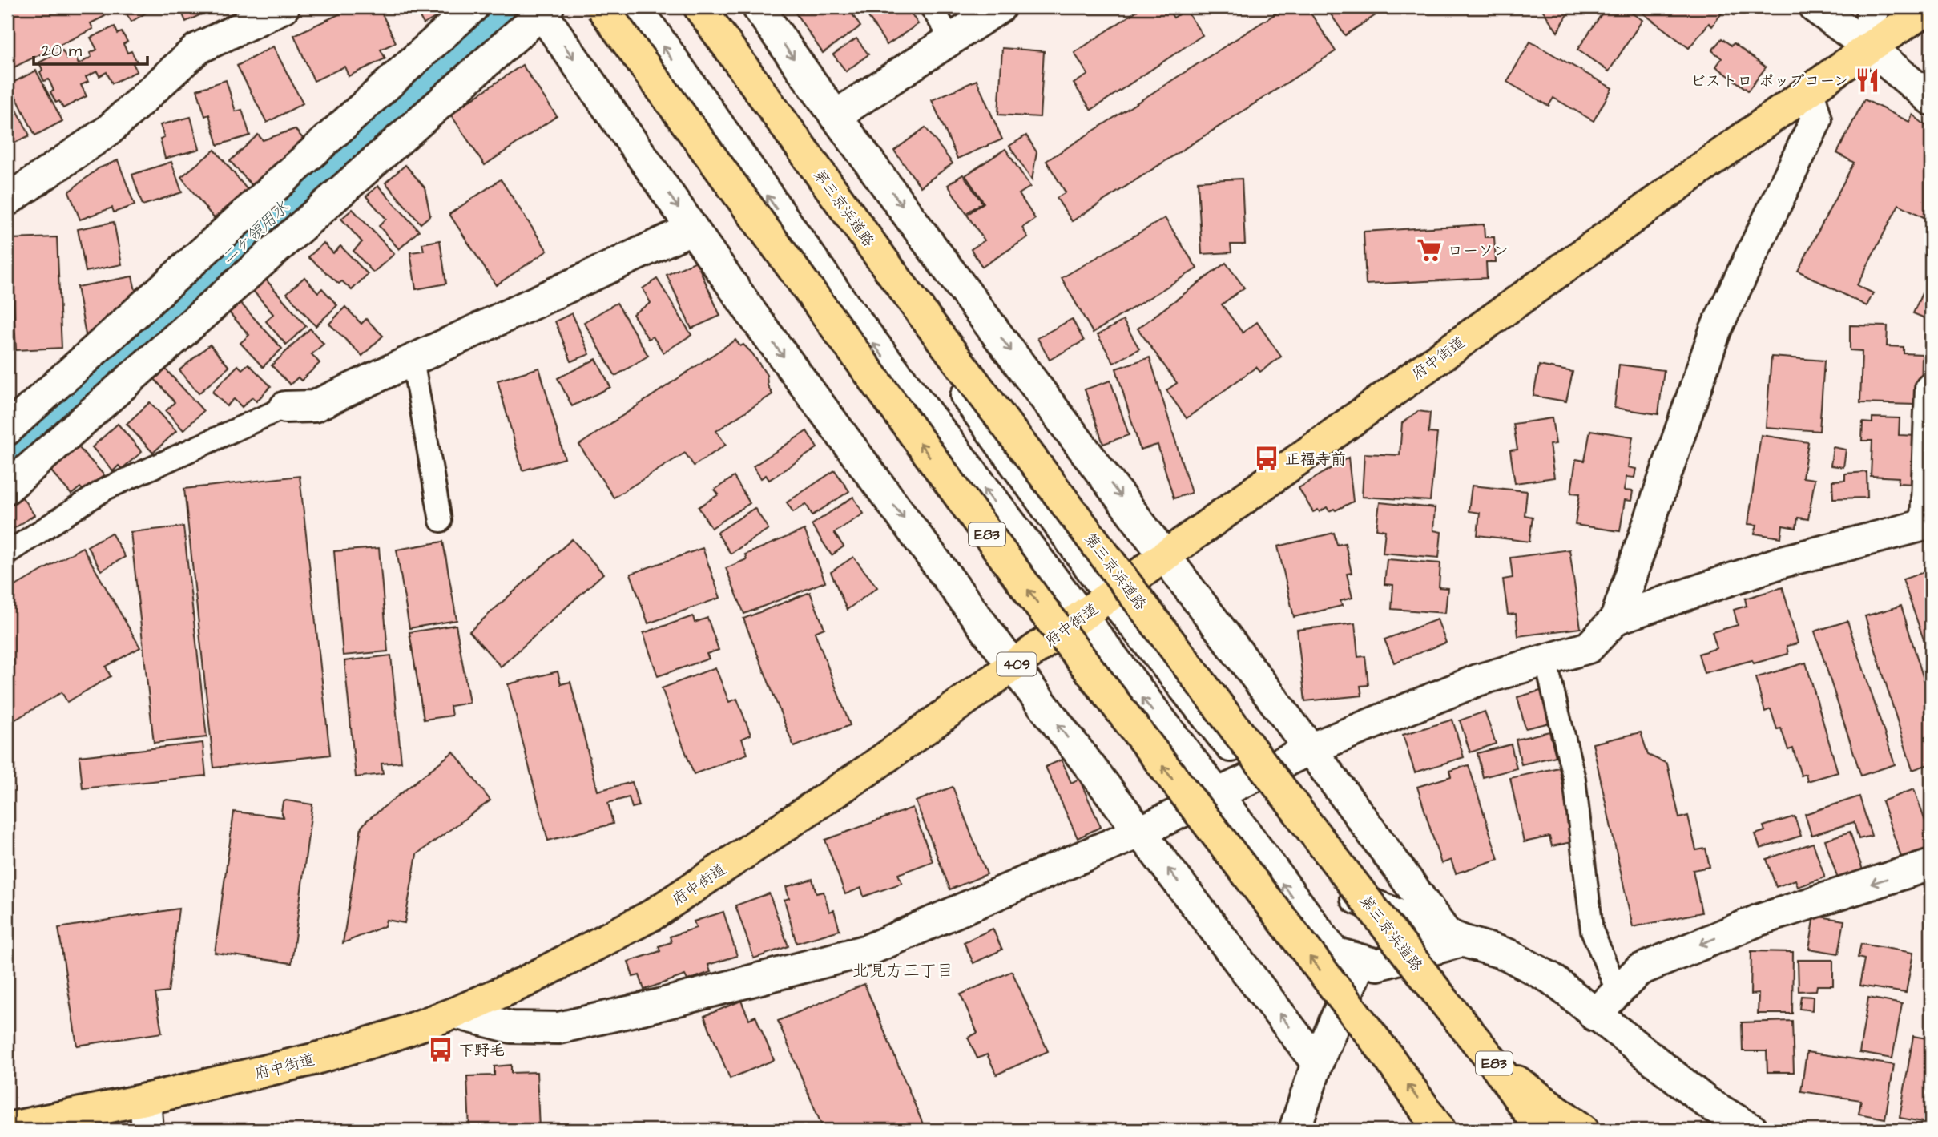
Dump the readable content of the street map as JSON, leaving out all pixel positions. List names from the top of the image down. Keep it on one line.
{"streets":{"highway":["第三京浜道路","府中街道","E83","409"]},"districts":["北見方三丁目"],"water":["二ヶ領用水"],"places":{"restaurant":["ビストロ ポップコーン"],"supermarket":["ローソン"],"bus stop":["正福寺前","下野毛"]},"scale_bar":"20 m"}
